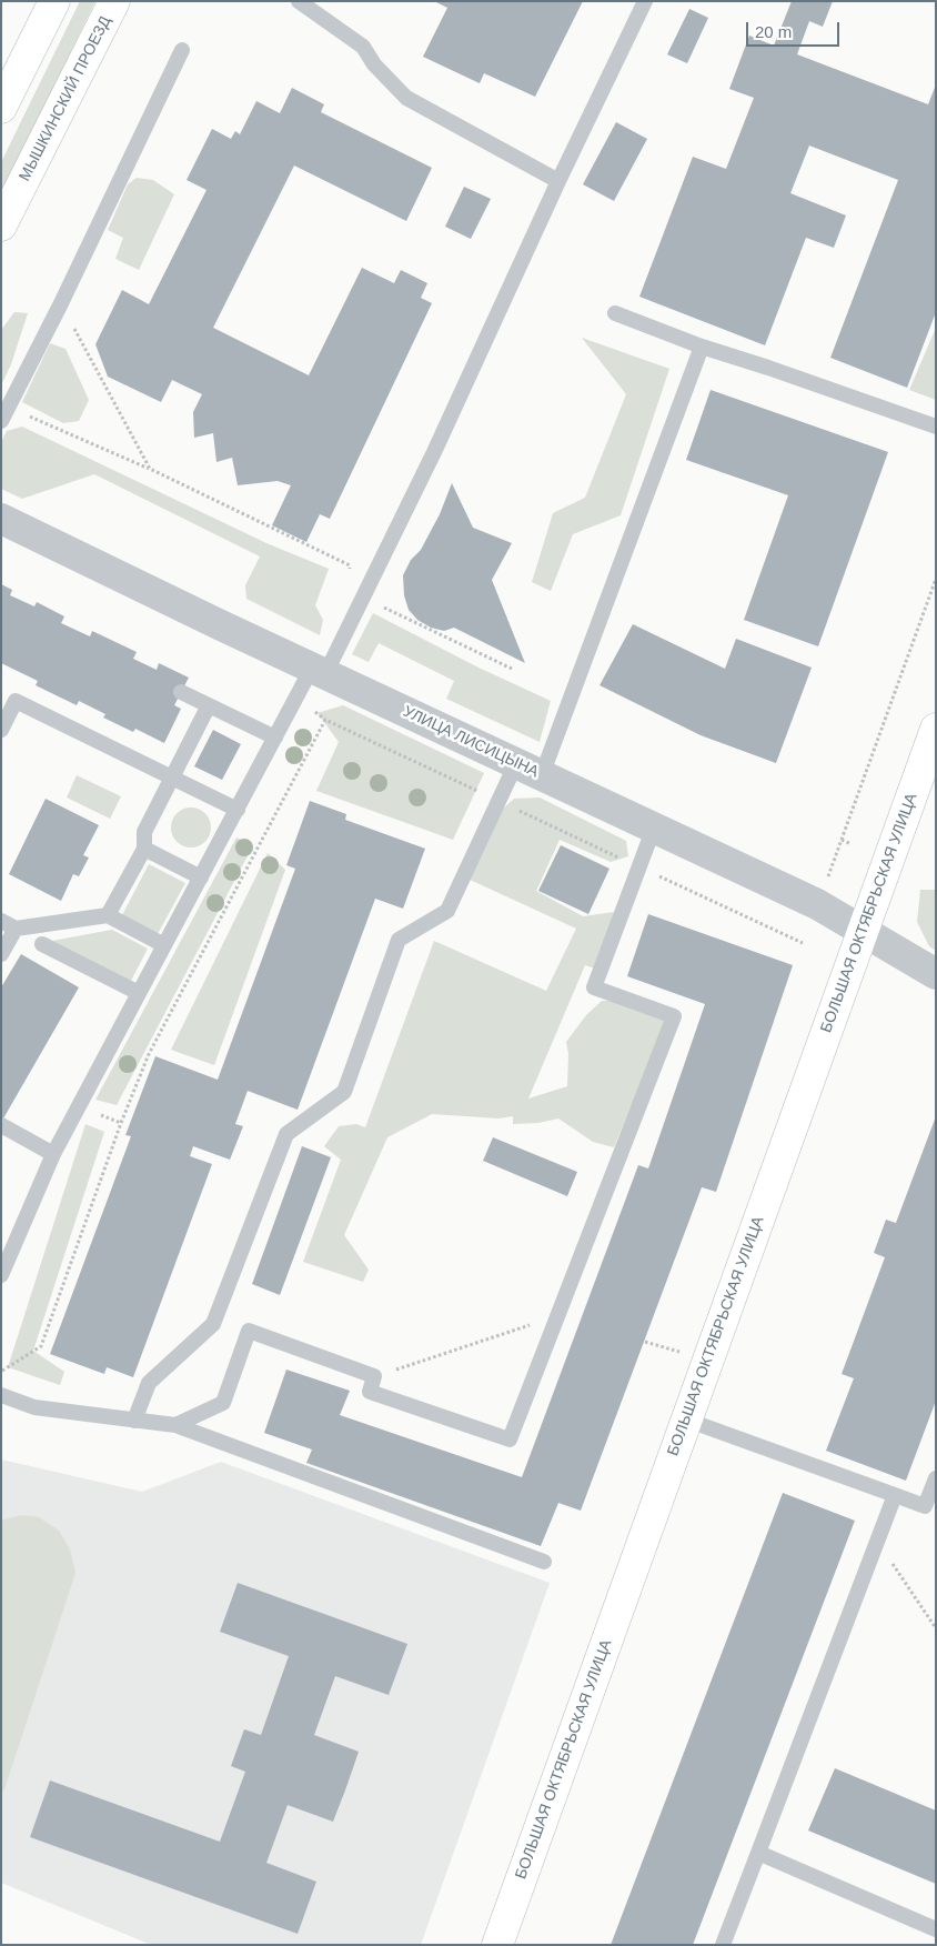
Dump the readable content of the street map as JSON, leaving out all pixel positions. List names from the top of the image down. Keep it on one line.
{"streets":{"main road":["МЫШКИНСКИЙ ПРОЕЗД","БОЛЬШАЯ ОКТЯБРЬСКАЯ УЛИЦА"],"street":["УЛИЦА ЛИСИЦЫНА"]},"crossings":[["УЛИЦА ЛИСИЦЫНА","БОЛЬШАЯ ОКТЯБРЬСКАЯ УЛИЦА"]],"scale_bar":"20 m"}
